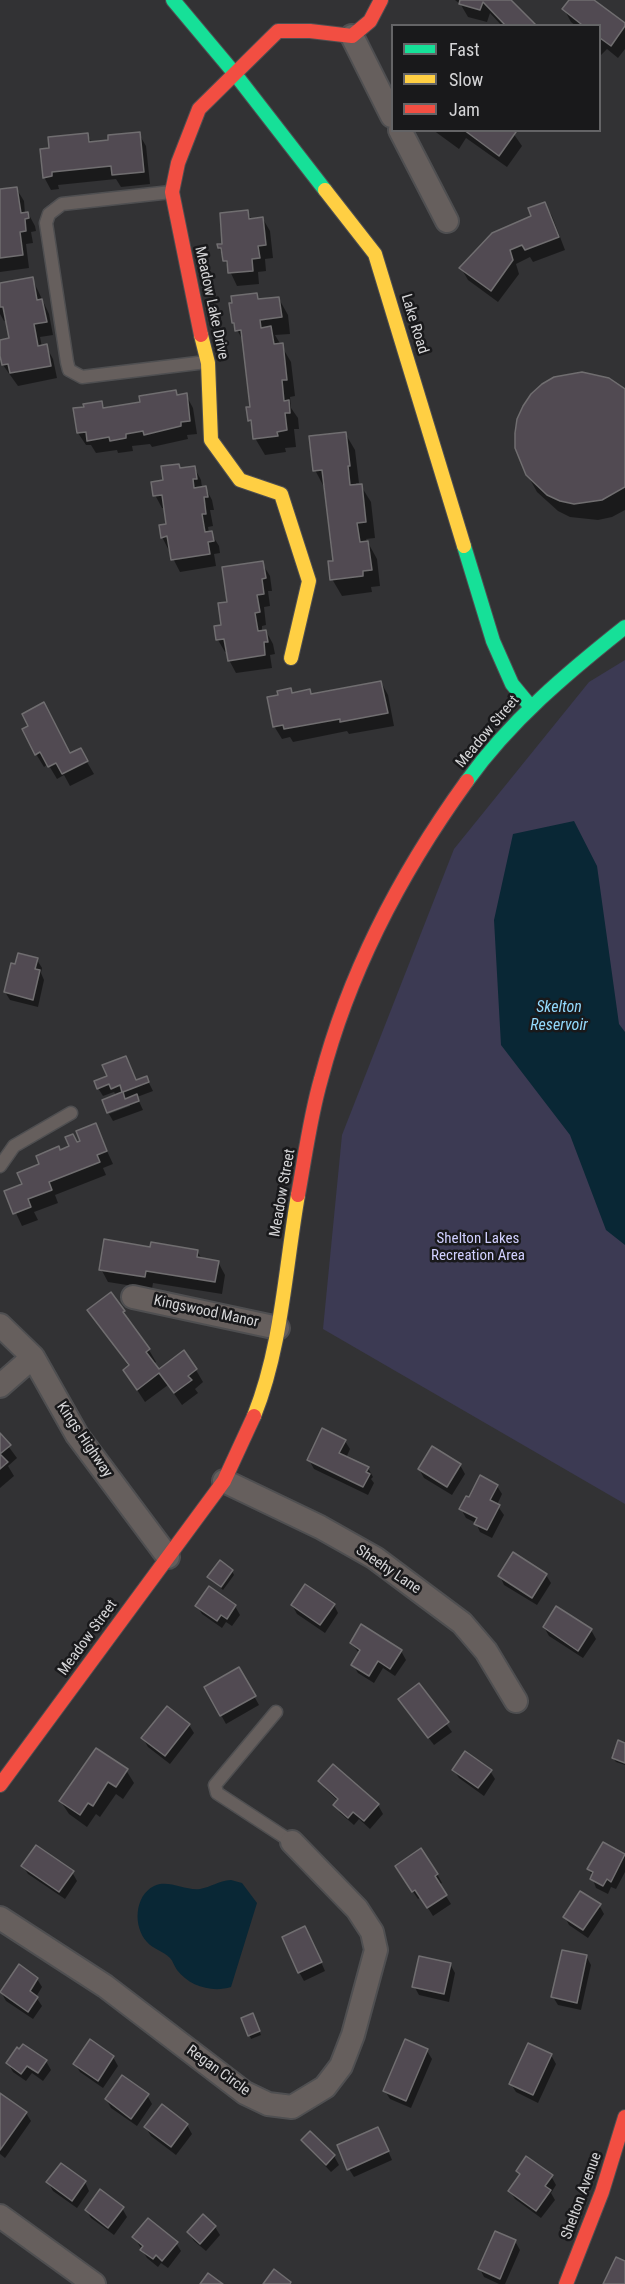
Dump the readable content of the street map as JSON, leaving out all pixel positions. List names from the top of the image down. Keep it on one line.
{"streets":{"street":["Meadow Lake Drive","Lake Road","Meadow Street","Kingswood Manor","Kings Highway","Sheehy Lane","Regan Circle","Shelton Avenue"]},"crossings":[["Meadow Lake Drive","Lake Road"],["Lake Road","Meadow Street"],["Meadow Street","Kingswood Manor"],["Meadow Street","Kings Highway"],["Meadow Street","Sheehy Lane"]],"water":["Skelton Reservoir"],"parks":["Shelton Lakes Recreation Area"],"legend":["Fast","Slow","Jam"]}
